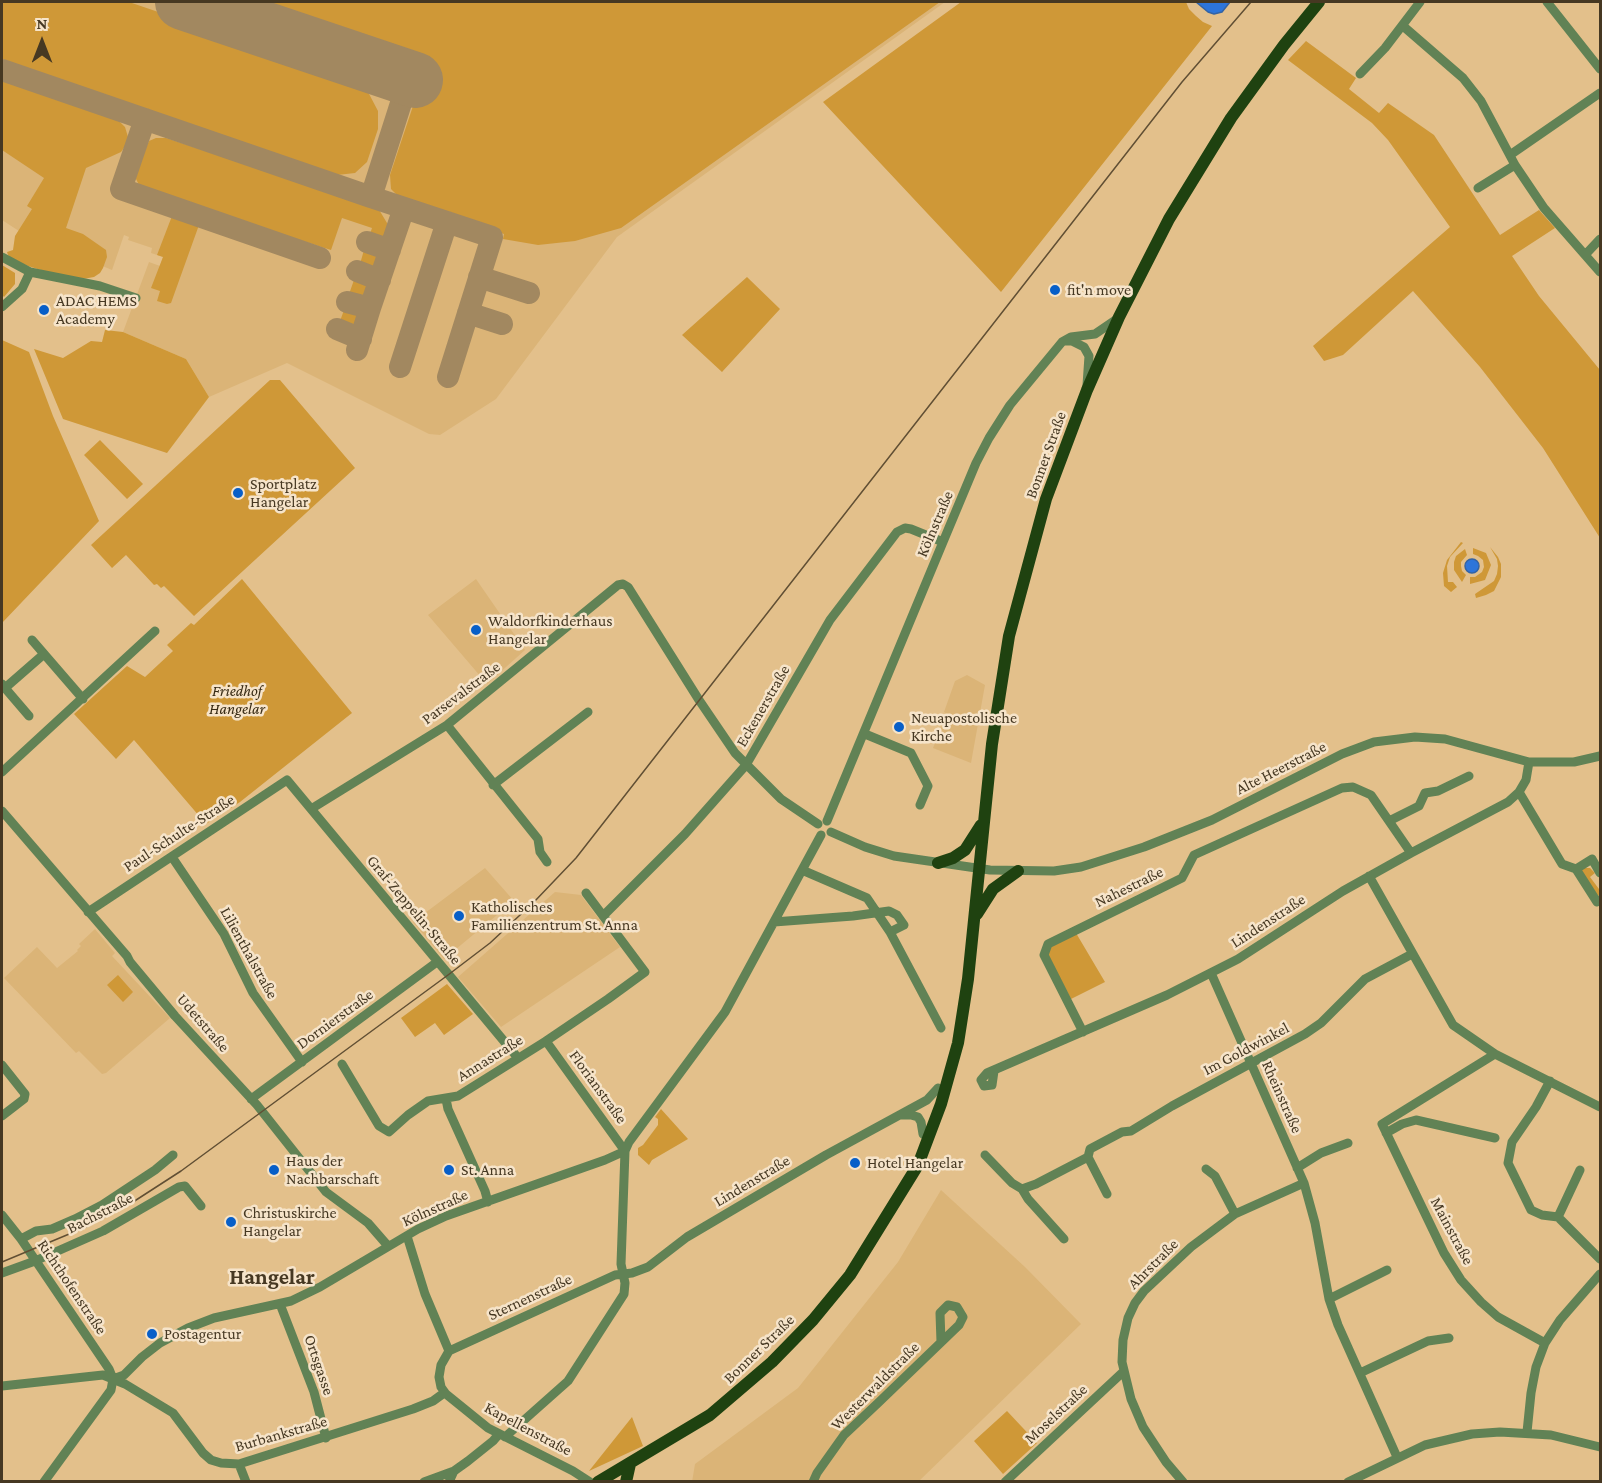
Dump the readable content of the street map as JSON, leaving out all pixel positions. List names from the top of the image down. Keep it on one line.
{"streets":{"main road":["Bonner Straße"],"street":["Kölnstraße","Parsevalstraße","Eckenerstraße","Alte Heerstraße","Paul-Schulte-Straße","Nahestraße","Graf-Zeppelin-Straße","Lindenstraße","Lilienthalstraße","Dornierstraße","Udetstraße","Im Goldwinkel","Annastraße","Florianstraße","Rheinstraße","Bachstraße","Mainstraße","Ahrstraße","Richthofenstraße","Sternenstraße","Ortsgasse","Westerwaldstraße","Moselstraße","Kapellenstraße","Burbankstraße"]},"crossings":[["Bonner Straße","Alte Heerstraße"],["Bonner Straße","Lindenstraße"],["Kölnstraße","Eckenerstraße"],["Kölnstraße","Udetstraße"],["Kölnstraße","Florianstraße"],["Kölnstraße","Richthofenstraße"],["Kölnstraße","Ortsgasse"],["Kölnstraße","Burbankstraße"],["Parsevalstraße","Eckenerstraße"],["Parsevalstraße","Graf-Zeppelin-Straße"],["Eckenerstraße","Annastraße"],["Paul-Schulte-Straße","Graf-Zeppelin-Straße"],["Paul-Schulte-Straße","Lilienthalstraße"],["Paul-Schulte-Straße","Udetstraße"],["Nahestraße","Lindenstraße"],["Graf-Zeppelin-Straße","Dornierstraße"],["Graf-Zeppelin-Straße","Annastraße"],["Lindenstraße","Rheinstraße"],["Lindenstraße","Sternenstraße"],["Lilienthalstraße","Dornierstraße"],["Dornierstraße","Udetstraße"],["Im Goldwinkel","Rheinstraße"],["Annastraße","Florianstraße"],["Rheinstraße","Ahrstraße"],["Bachstraße","Richthofenstraße"],["Ahrstraße","Moselstraße"],["Richthofenstraße","Burbankstraße"],["Ortsgasse","Burbankstraße"],["Kapellenstraße","Burbankstraße"]],"districts":["Hangelar"],"parks":["Friedhof Hangelar"],"places":["fit'n move","ADAC HEMS Academy","Sportplatz Hangelar","Waldorfkinderhaus Hangelar","Neuapostolische Kirche","Katholisches Familienzentrum St. Anna","Hotel Hangelar","Haus der Nachbarschaft","St. Anna","Christuskirche Hangelar","Postagentur"],"north":"top"}
